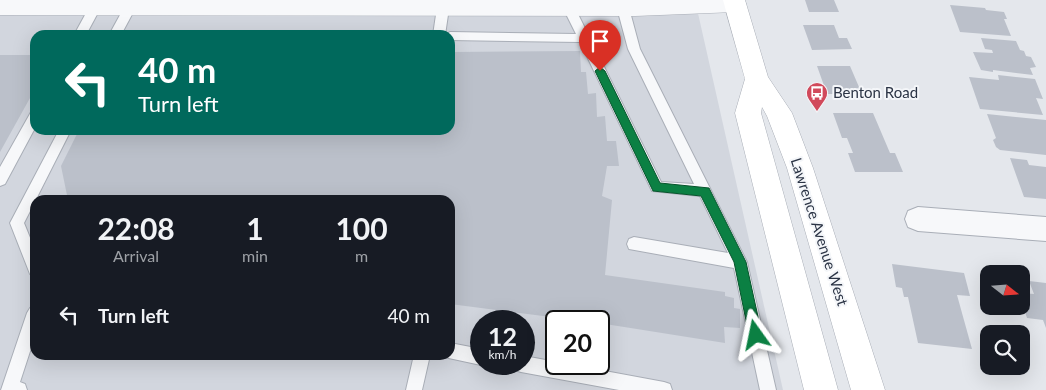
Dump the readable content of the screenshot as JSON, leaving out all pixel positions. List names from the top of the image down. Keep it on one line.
{"streets":{"main road":["Lawrence Avenue West"]},"places":{"bus stop":["Benton Road"]},"north":"right","page":{"turn":["40 m","Turn left"],"eta":["22:08","Arrival","1","min","100","m"],"list":[{"name":"Turn left","value":"40 m"}],"speed":"12 km/h","limit":"20"}}
